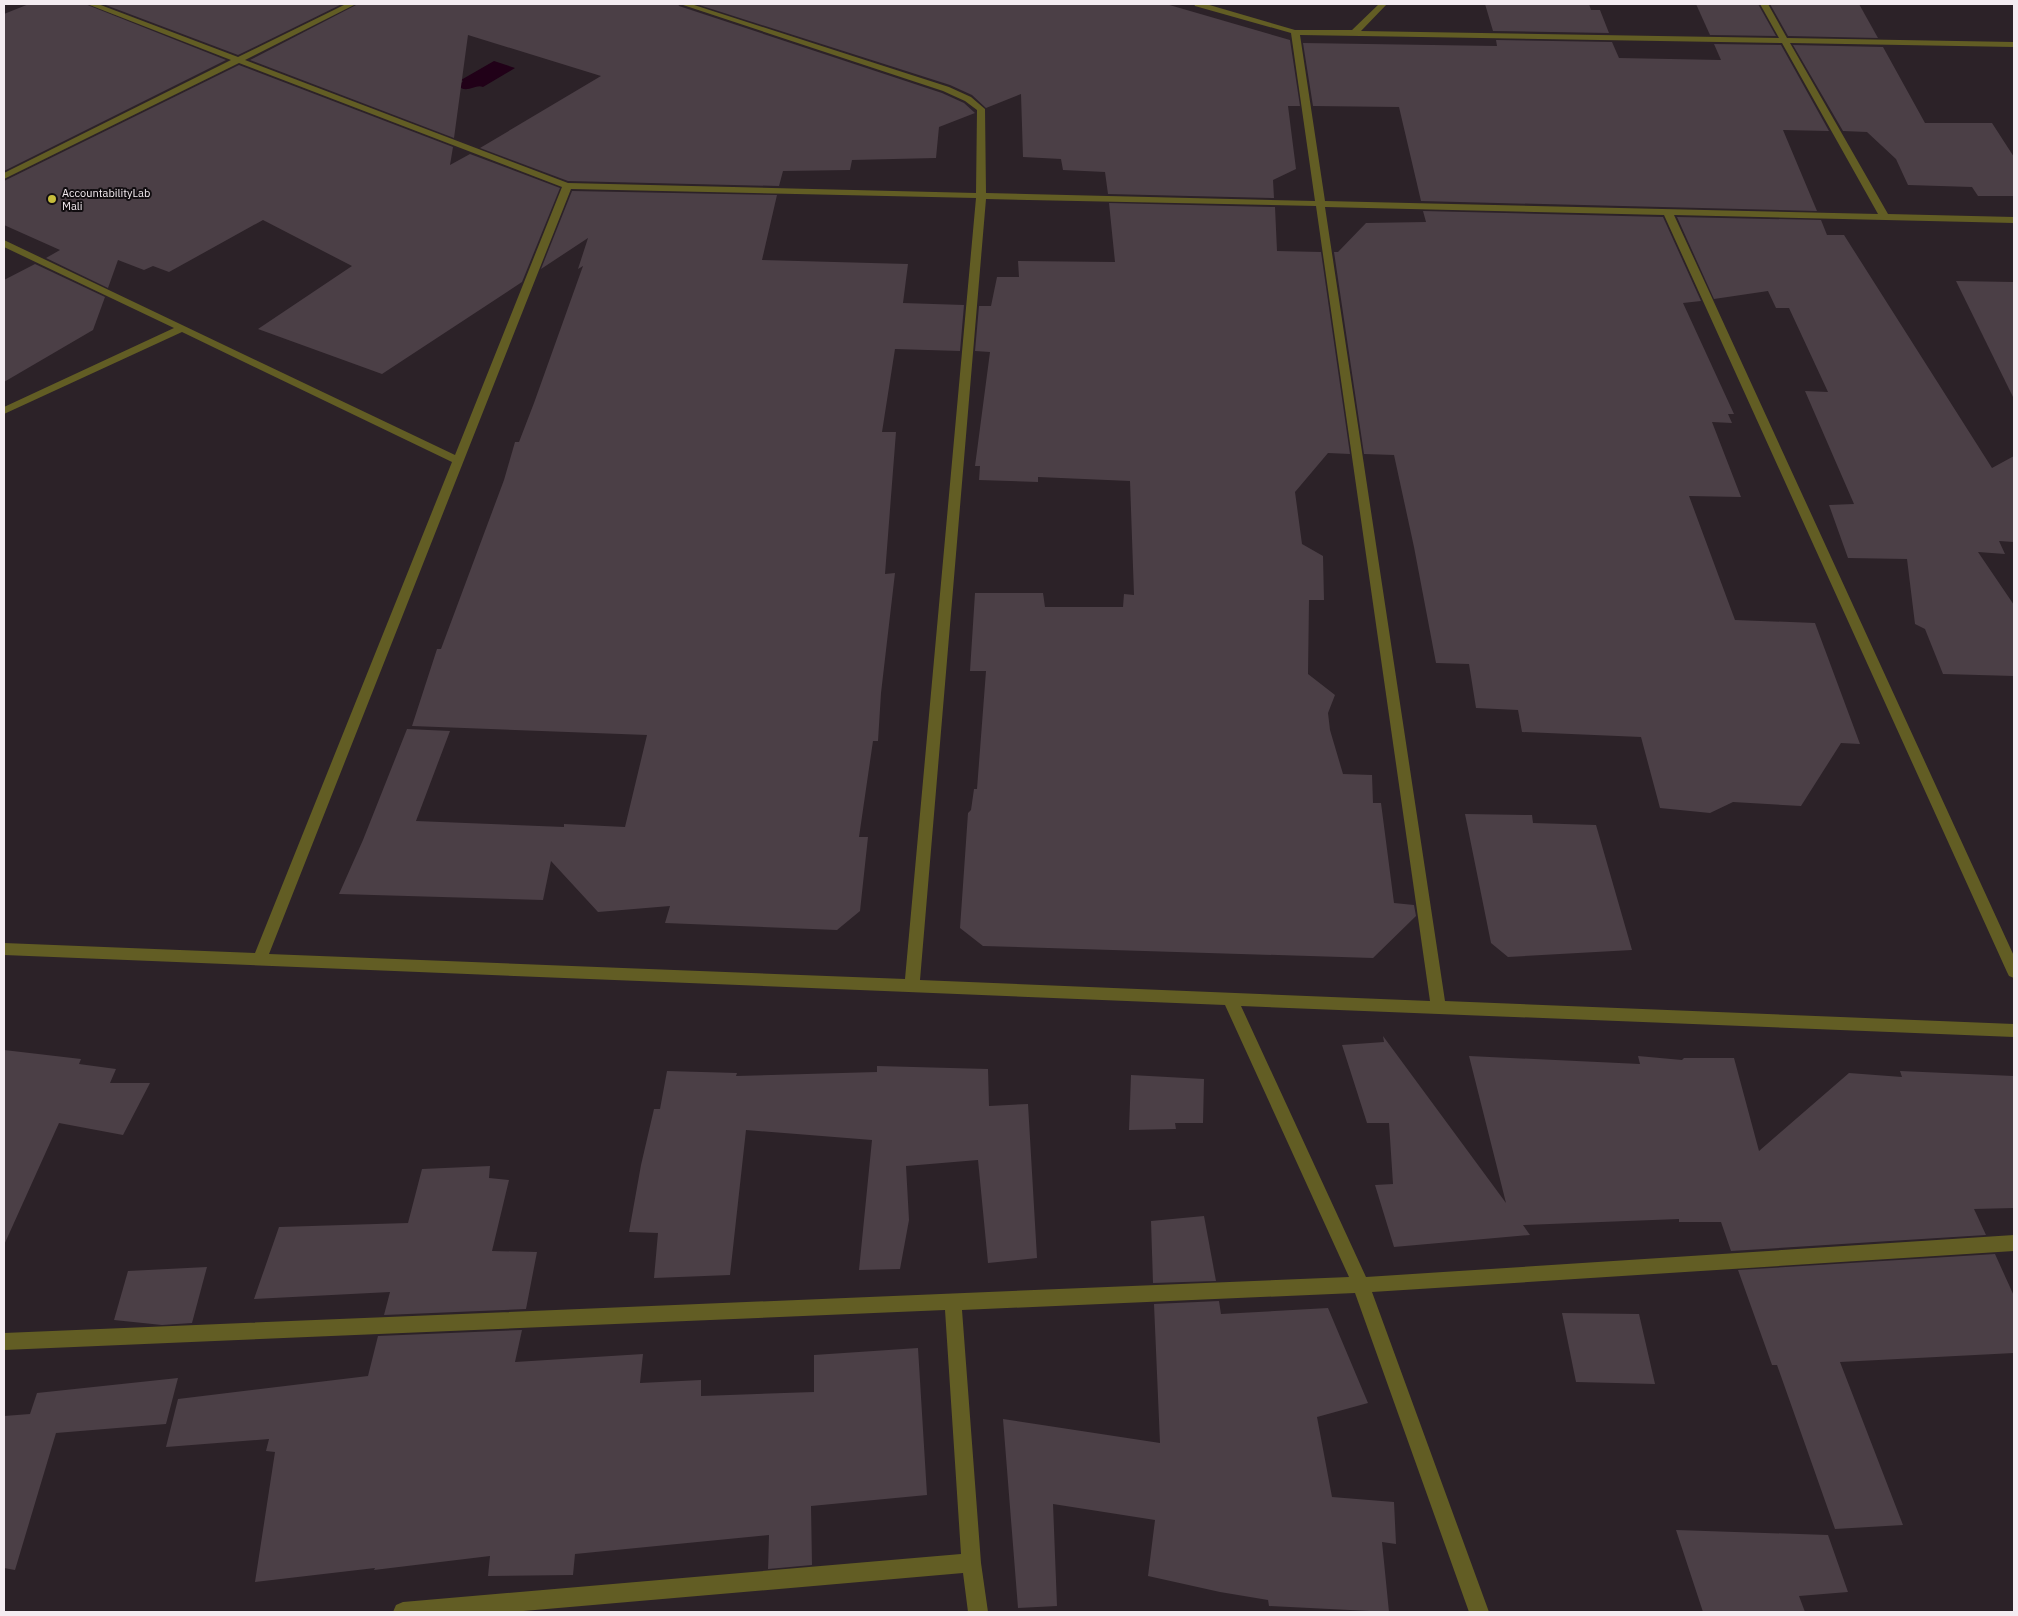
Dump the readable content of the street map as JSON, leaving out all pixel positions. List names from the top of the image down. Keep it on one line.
{"places":["AccountabilityLab Mali"]}
